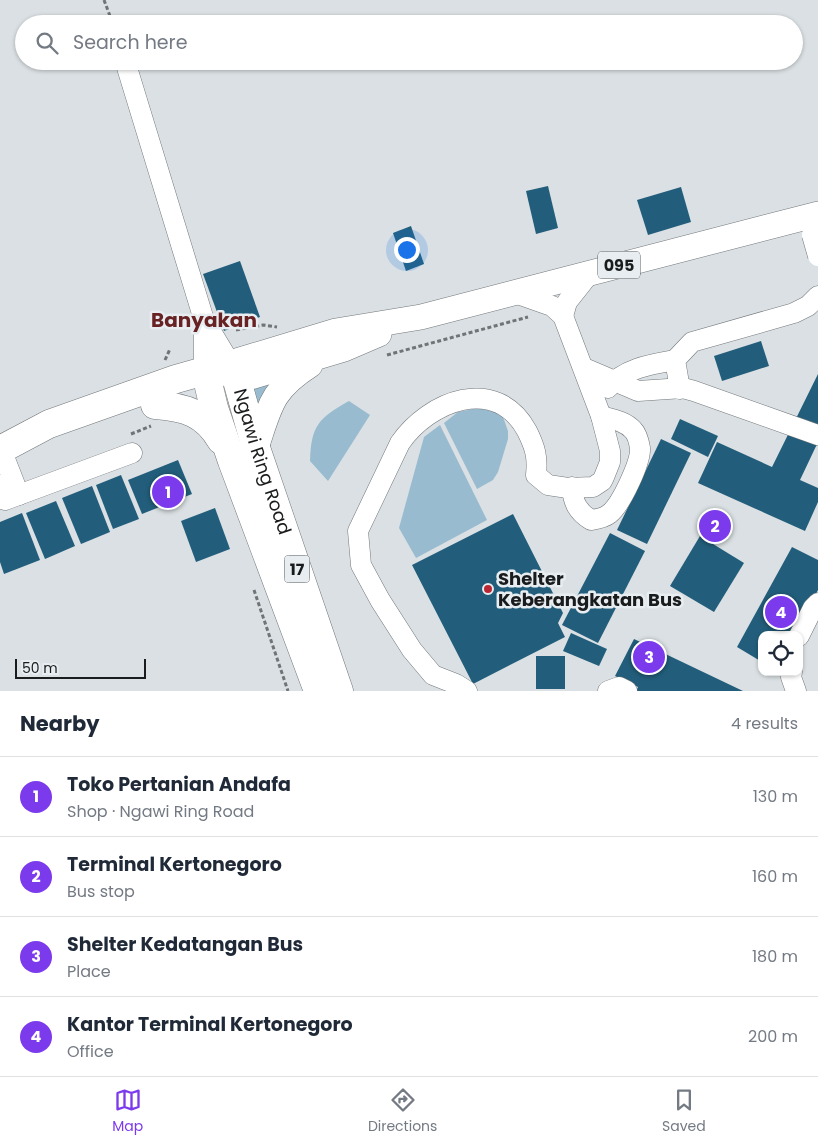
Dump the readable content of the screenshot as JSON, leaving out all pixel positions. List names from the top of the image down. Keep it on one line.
{"streets":{"highway":["Ngawi Ring Road","17"],"main road":["095"]},"crossings":[["095","Ngawi Ring Road"],["095","17"],["Ngawi Ring Road","17"]],"districts":["Banyakan"],"places":["Shelter Keberangkatan Bus"],"scale_bar":"50 m","page":{"search":"Search here","pins":["1","2","4","3"],"scale":"50 m","heading":["Nearby","4 results"],"list":[{"mark":"1","name":"Toko Pertanian Andafa","note":"Shop · Ngawi Ring Road","value":"130 m"},{"mark":"2","name":"Terminal Kertonegoro","note":"Bus stop","value":"160 m"},{"mark":"3","name":"Shelter Kedatangan Bus","note":"Place","value":"180 m"},{"mark":"4","name":"Kantor Terminal Kertonegoro","note":"Office","value":"200 m"}],"nav":["Map","Directions","Saved"]}}
